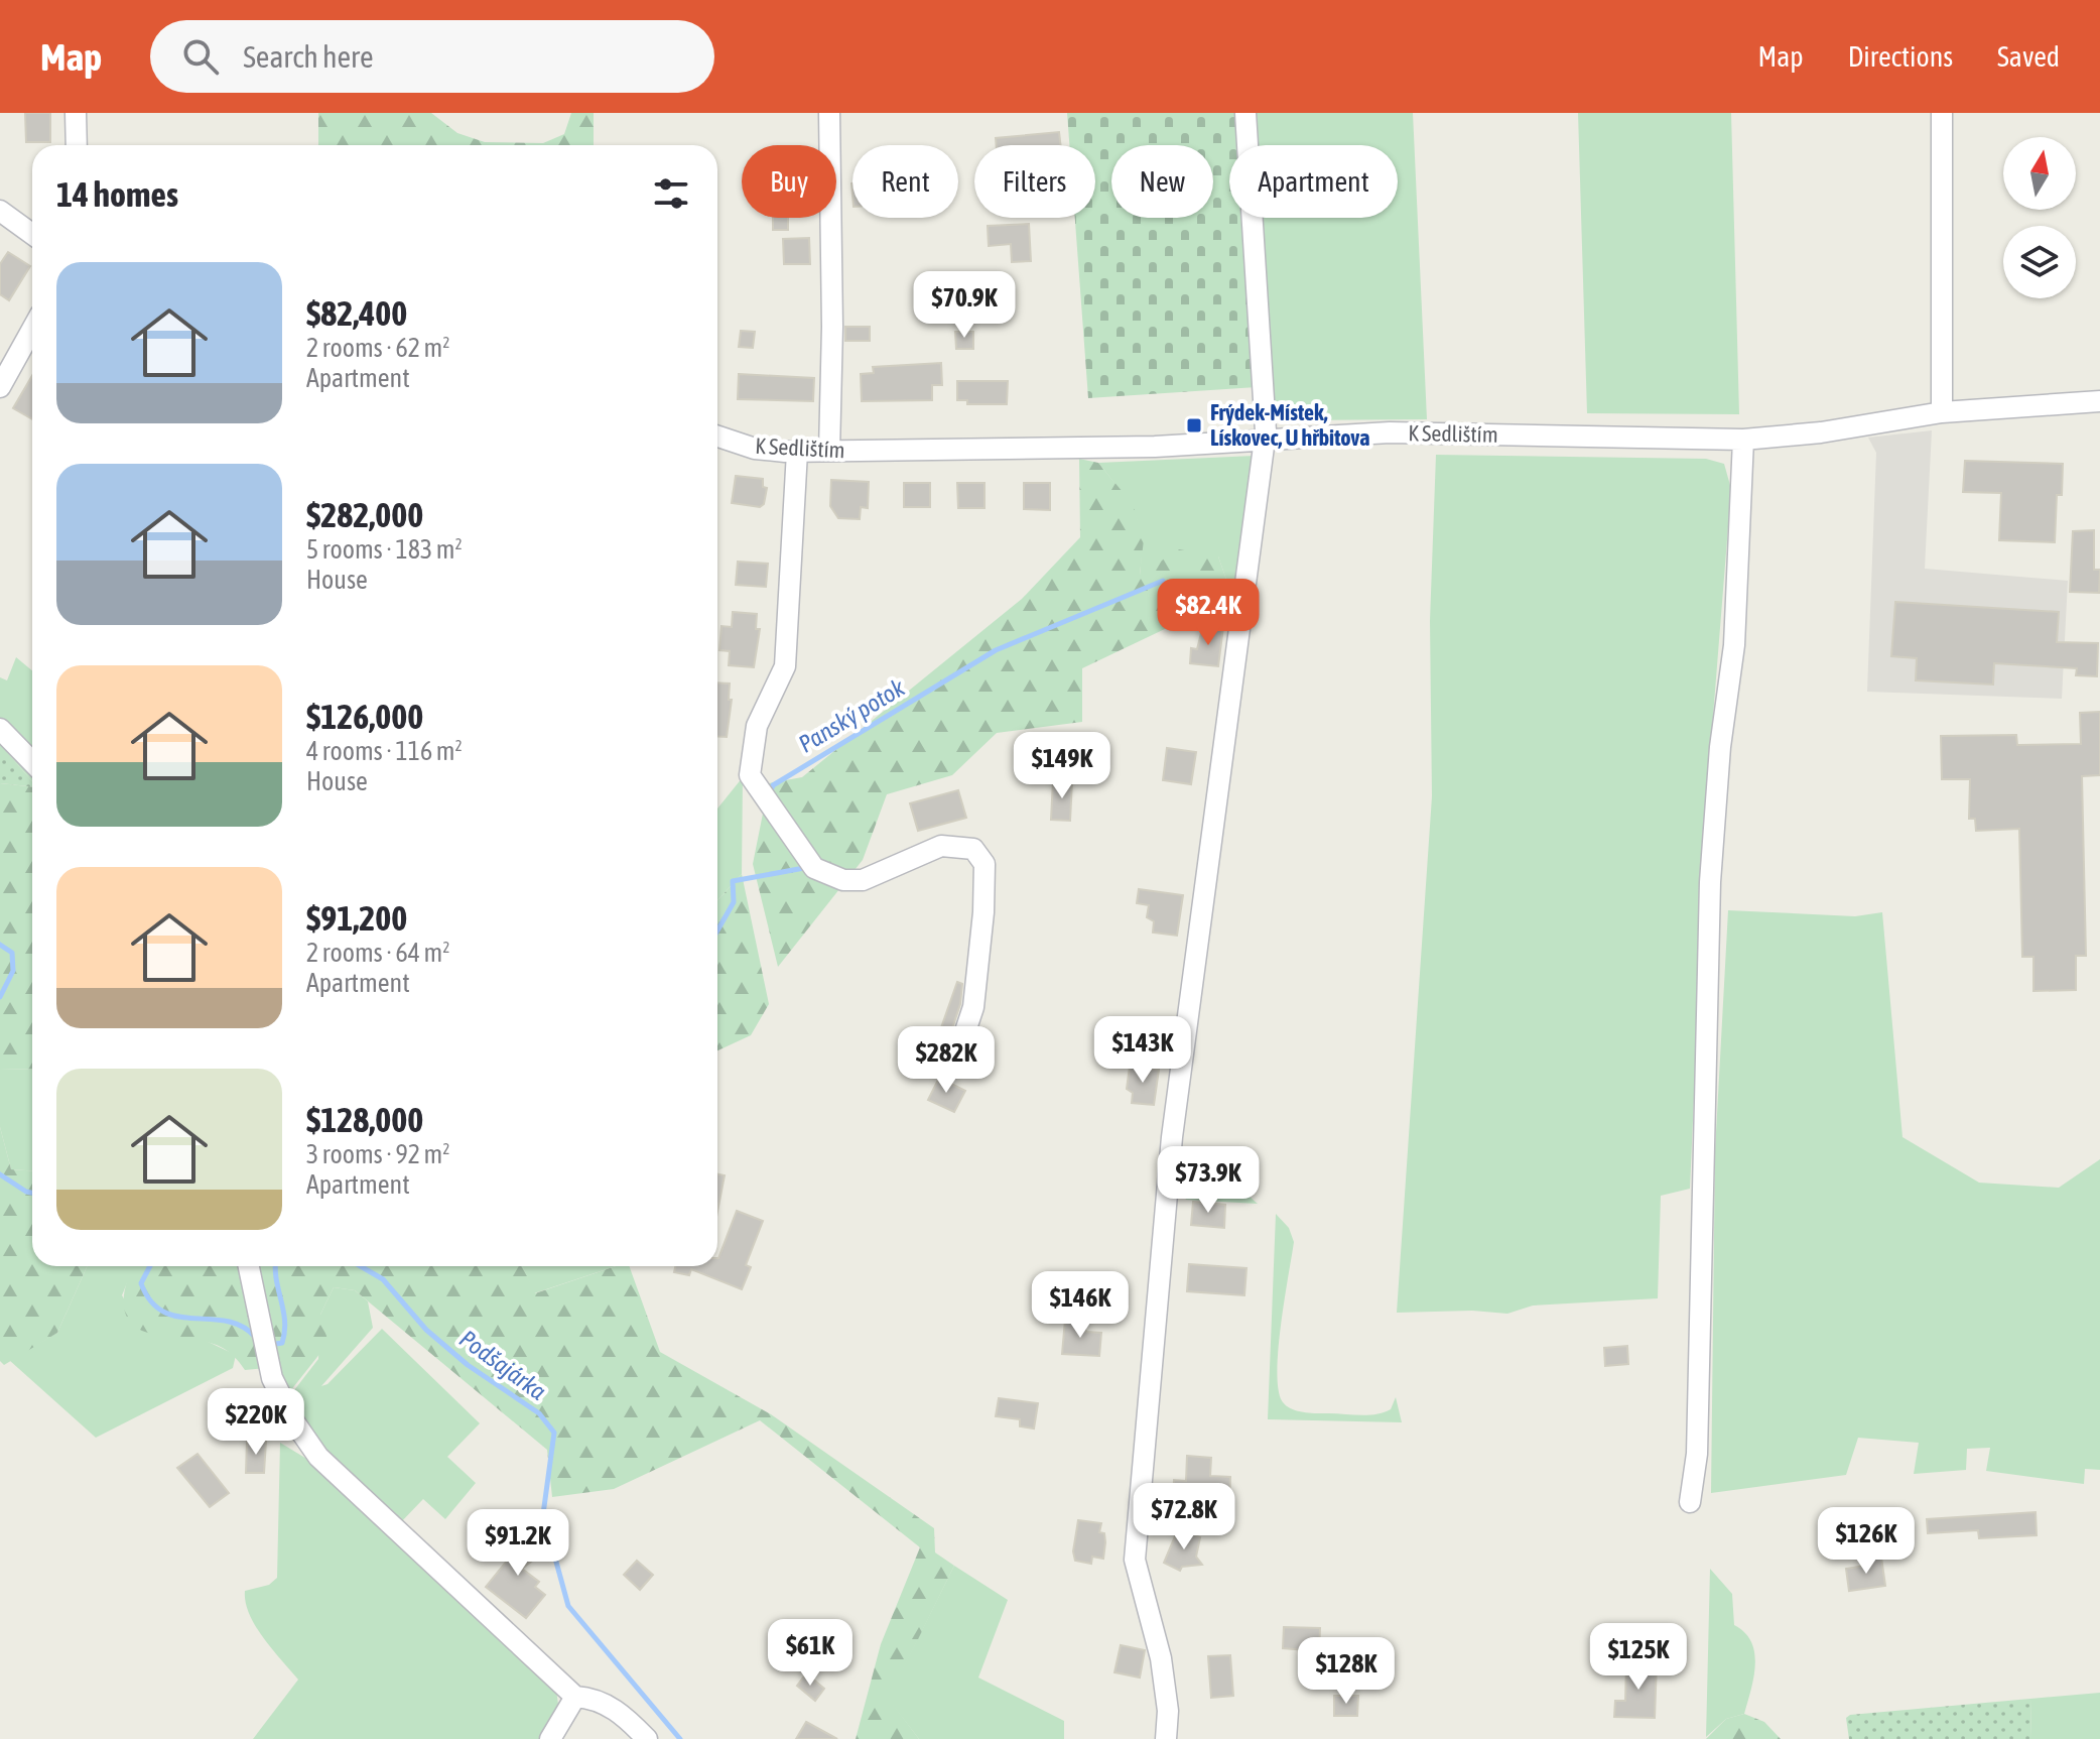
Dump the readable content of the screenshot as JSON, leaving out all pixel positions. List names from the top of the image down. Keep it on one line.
{"streets":{"street":["K Sedlištím"]},"water":["Panský potok","Podšajárka"],"places":{"transit":["Frýdek-Místek, Lískovec, U hřbitova"]},"north":"top","page":{"header":"Map","search":"Search here","nav":["Map","Directions","Saved"],"chip":["Buy","Rent","Filters","New","Apartment"],"heading":"14 homes","list":[{"name":"$82,400","note":"2 rooms · 62 m² · Apartment"},{"name":"$282,000","note":"5 rooms · 183 m² · House"},{"name":"$126,000","note":"4 rooms · 116 m² · House"},{"name":"$91,200","note":"2 rooms · 64 m² · Apartment"},{"name":"$128,000","note":"3 rooms · 92 m² · Apartment"}],"price":["$70.9K","$82.4K","$149K","$143K","$282K","$73.9K","$146K","$220K","$72.8K","$126K","$91.2K","$61K","$125K","$128K"]}}
